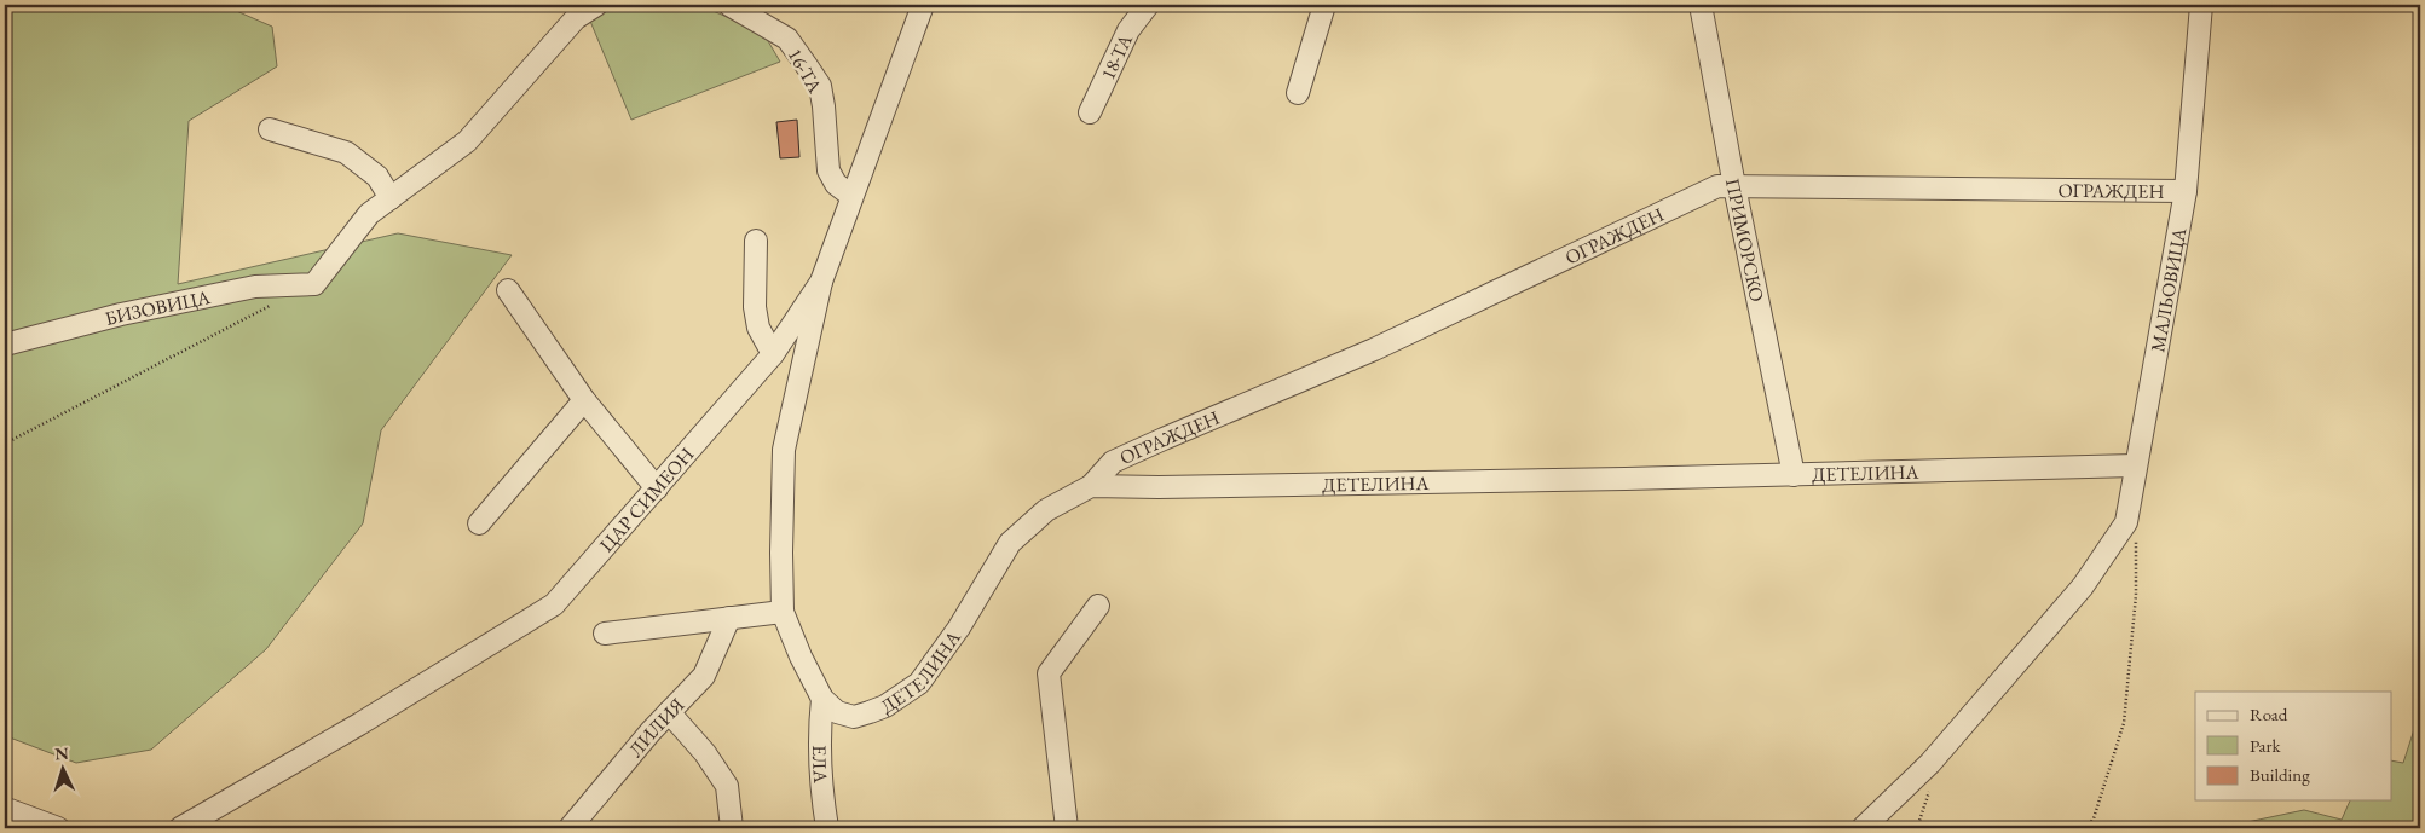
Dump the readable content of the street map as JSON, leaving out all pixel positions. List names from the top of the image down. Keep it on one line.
{"streets":{"street":["18-ТА","16-ТА","ОГРАЖДЕН","ПРИМОРСКО","МАЛЬОВИЦА","БИЗОВИЦА","ДЕТЕЛИНА","ЦАР СИМЕОН","ЛИЛИЯ","ЕЛА"]},"crossings":[["16-ТА","ЦАР СИМЕОН"],["ОГРАЖДЕН","ПРИМОРСКО"],["ОГРАЖДЕН","МАЛЬОВИЦА"],["ОГРАЖДЕН","ДЕТЕЛИНА"],["ПРИМОРСКО","ДЕТЕЛИНА"],["МАЛЬОВИЦА","ДЕТЕЛИНА"],["ДЕТЕЛИНА","ЦАР СИМЕОН"],["ДЕТЕЛИНА","ЕЛА"]],"legend":["Road","Park","Building"],"north":"top"}
